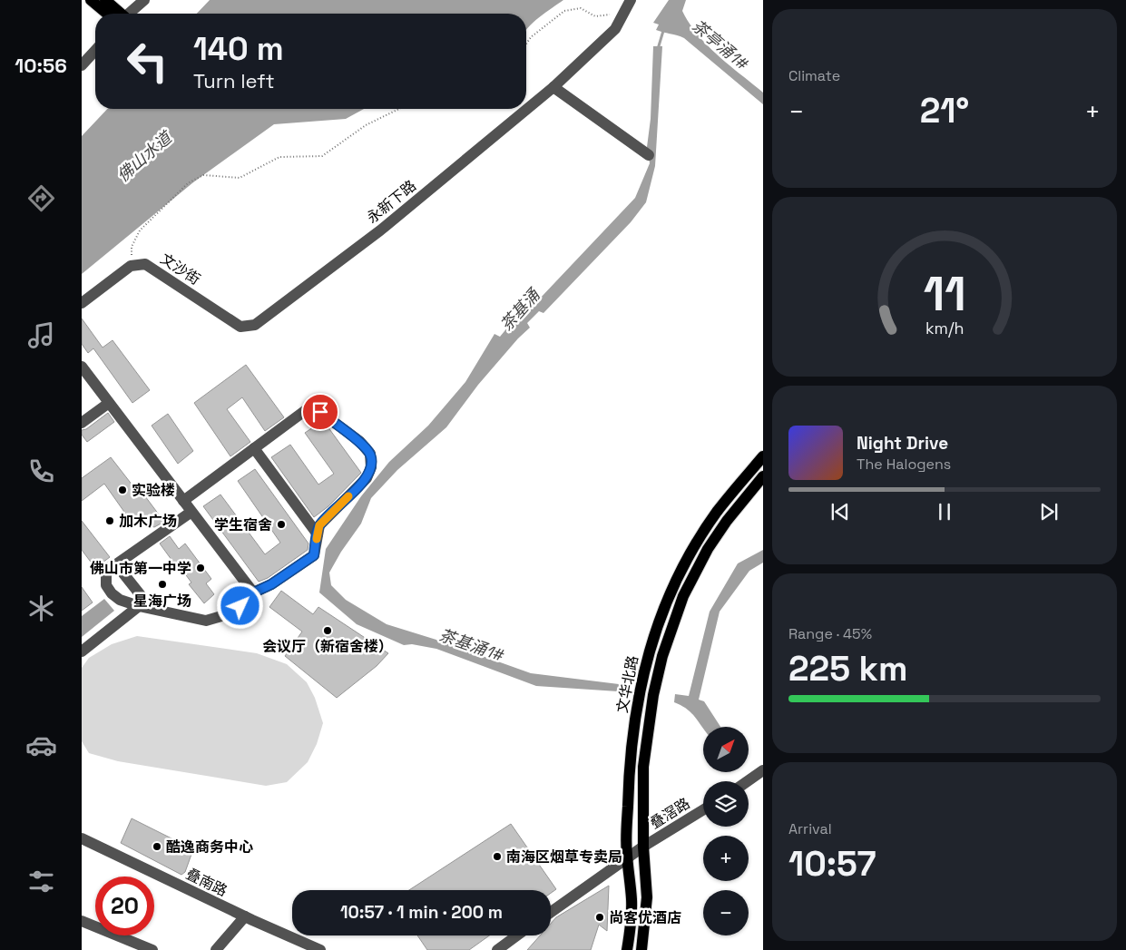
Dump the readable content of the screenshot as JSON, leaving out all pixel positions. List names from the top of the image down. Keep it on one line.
{"streets":{"main road":["文华北路"],"street":["永新下路","文沙街","叠滘路","叠南路"]},"crossings":[["永新下路","文沙街"],["文华北路","叠滘路"]],"water":["茶亭涌1#","佛山水道","茶基涌","茶基涌1#"],"places":["实验楼","加木广场","学生宿舍","佛山市第一中学","星海广场","会议厅（新宿舍楼）","酷逸商务中心","南海区烟草专卖局","尚客优酒店"],"north":"top right","page":{"tabs":"10:56","tile":["Climate",["Range · 45%","225 km"],["Arrival","10:57"]],"turn":["140 m","Turn left"],"heat":["−","21°","+"],"song":["Night Drive","The Halogens"],"map_buttons":["+","−"],"limit":"20","trip":"10:57 · 1 min · 200 m","gauge":["11","km/h"]}}
